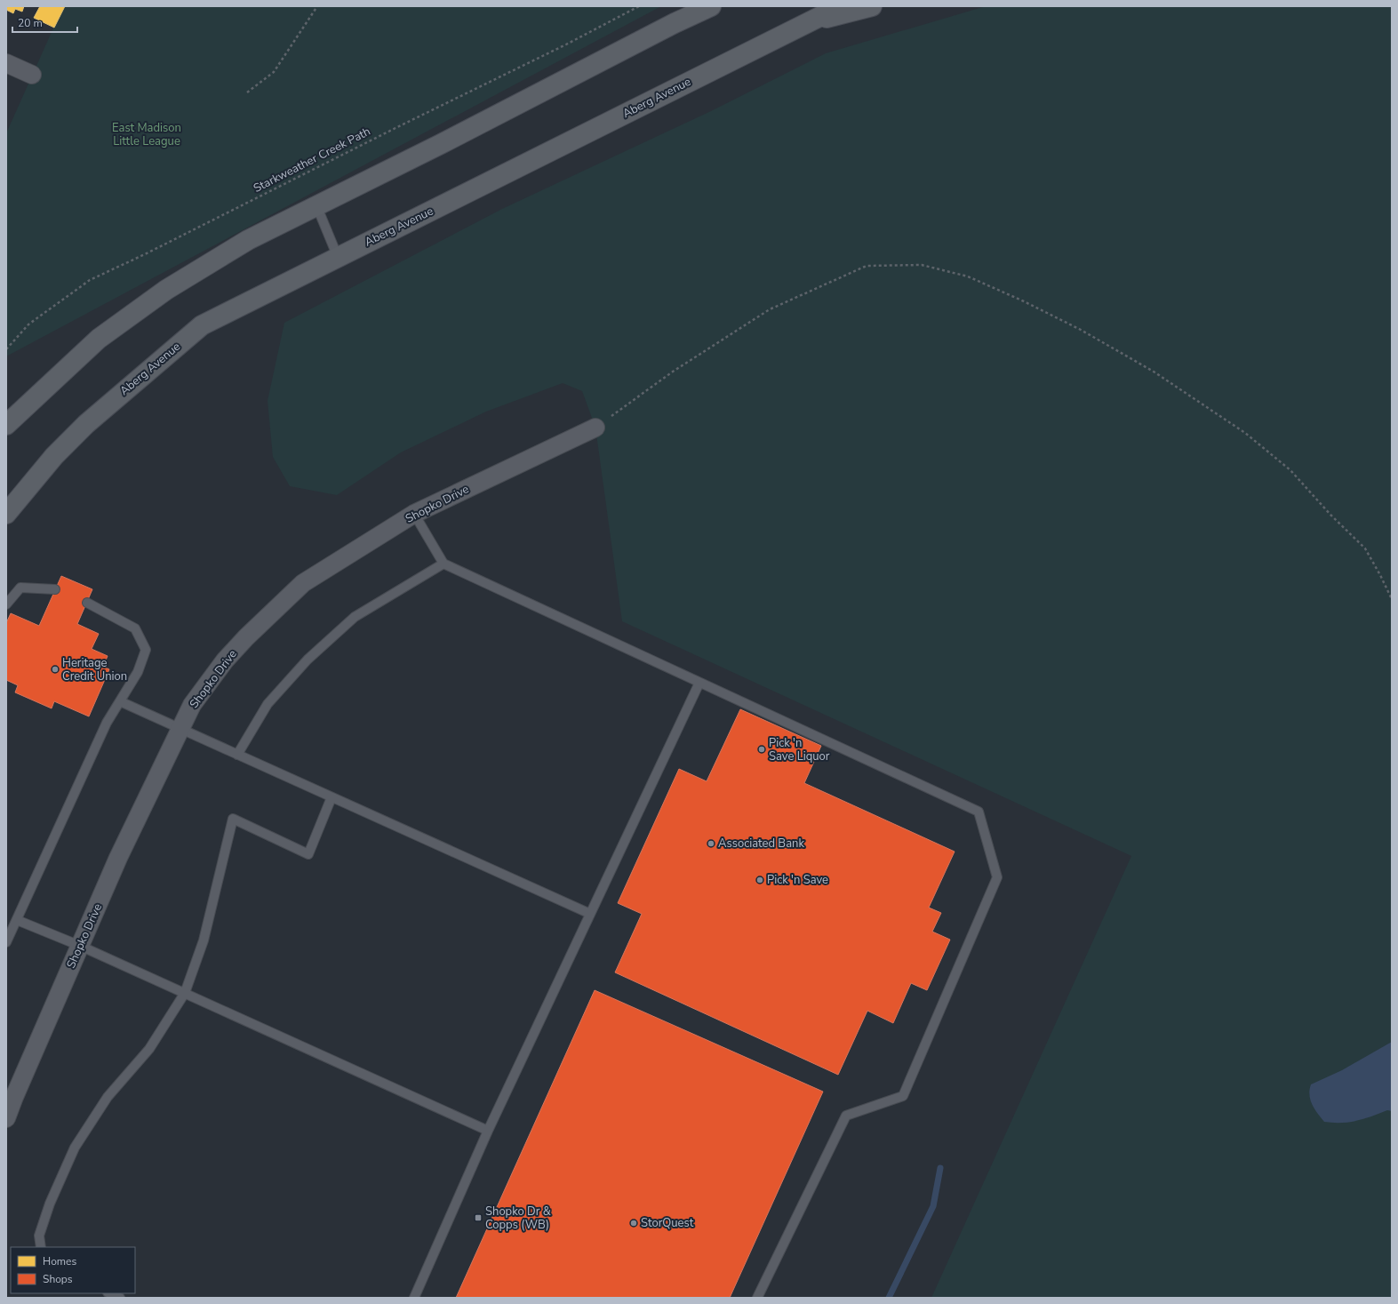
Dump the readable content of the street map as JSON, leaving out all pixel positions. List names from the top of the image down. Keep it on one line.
{"streets":{"main road":["Aberg Avenue"],"street":["Shopko Drive"],"path":["Starkweather Creek Path"]},"parks":["East Madison Little League"],"places":{"other":["Heritage Credit Union","Pick 'n Save Liquor","Associated Bank","Pick 'n Save","StorQuest"],"transit":["Shopko Dr & Copps (WB)"]},"legend":["Homes","Shops"],"scale_bar":"20 m"}
